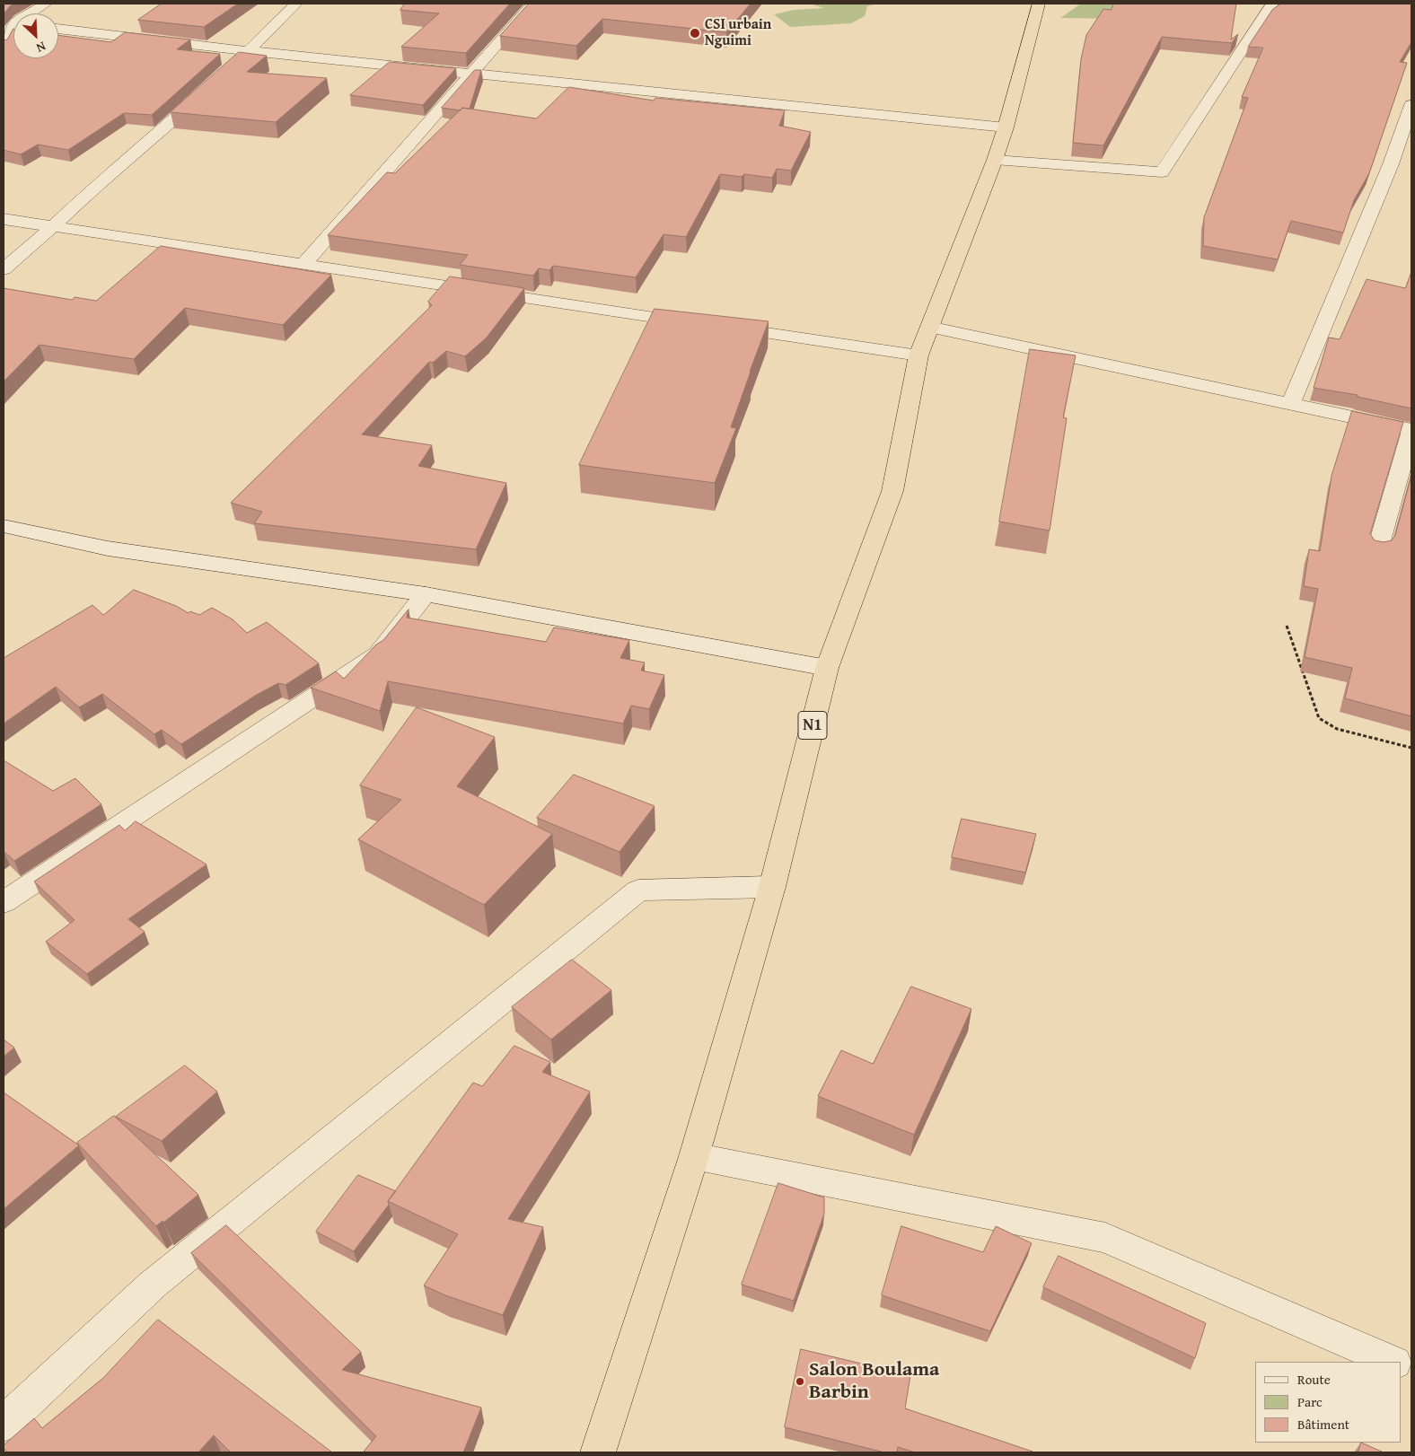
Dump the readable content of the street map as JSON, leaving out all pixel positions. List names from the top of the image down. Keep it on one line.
{"streets":{"highway":["N1"]},"places":["CSI urbain Nguimi","Salon Boulama Barbin"],"legend":["Route","Parc","Bâtiment"],"north":"bottom right"}
